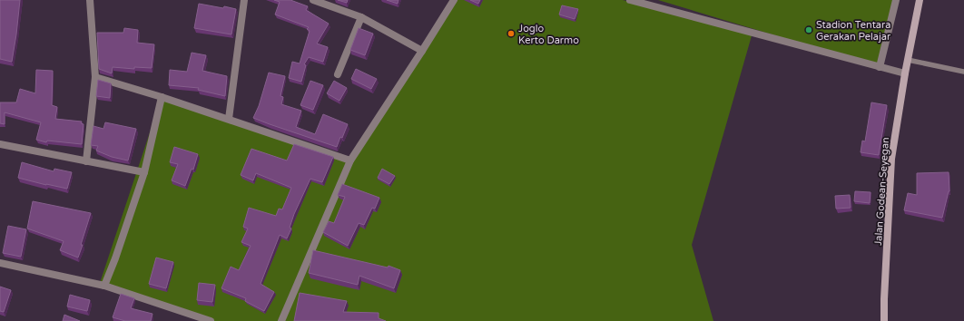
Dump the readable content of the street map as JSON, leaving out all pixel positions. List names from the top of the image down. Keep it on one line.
{"streets":{"main road":["Jalan Godean-Seyegan"]},"places":["Stadion Tentara Gerakan Pelajar","Joglo Kerto Darmo"]}
